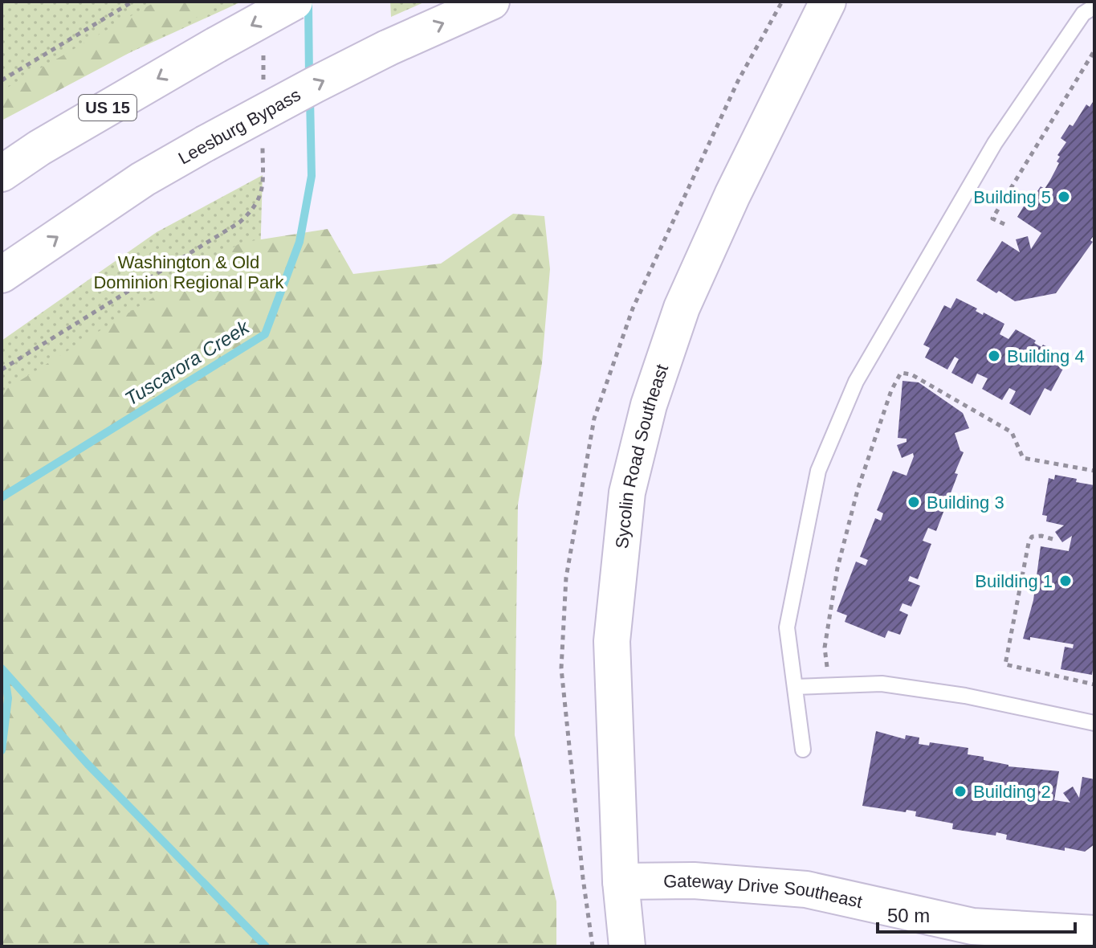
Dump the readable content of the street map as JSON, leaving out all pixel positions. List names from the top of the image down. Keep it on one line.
{"streets":{"main road":["US 15","Leesburg Bypass","Sycolin Road Southeast","Gateway Drive Southeast"]},"crossings":[["Sycolin Road Southeast","Gateway Drive Southeast"]],"water":["Tuscarora Creek"],"parks":["Washington & Old Dominion Regional Park"],"places":["Building 5","Building 4","Building 3","Building 1","Building 2"],"scale_bar":"50 m"}
